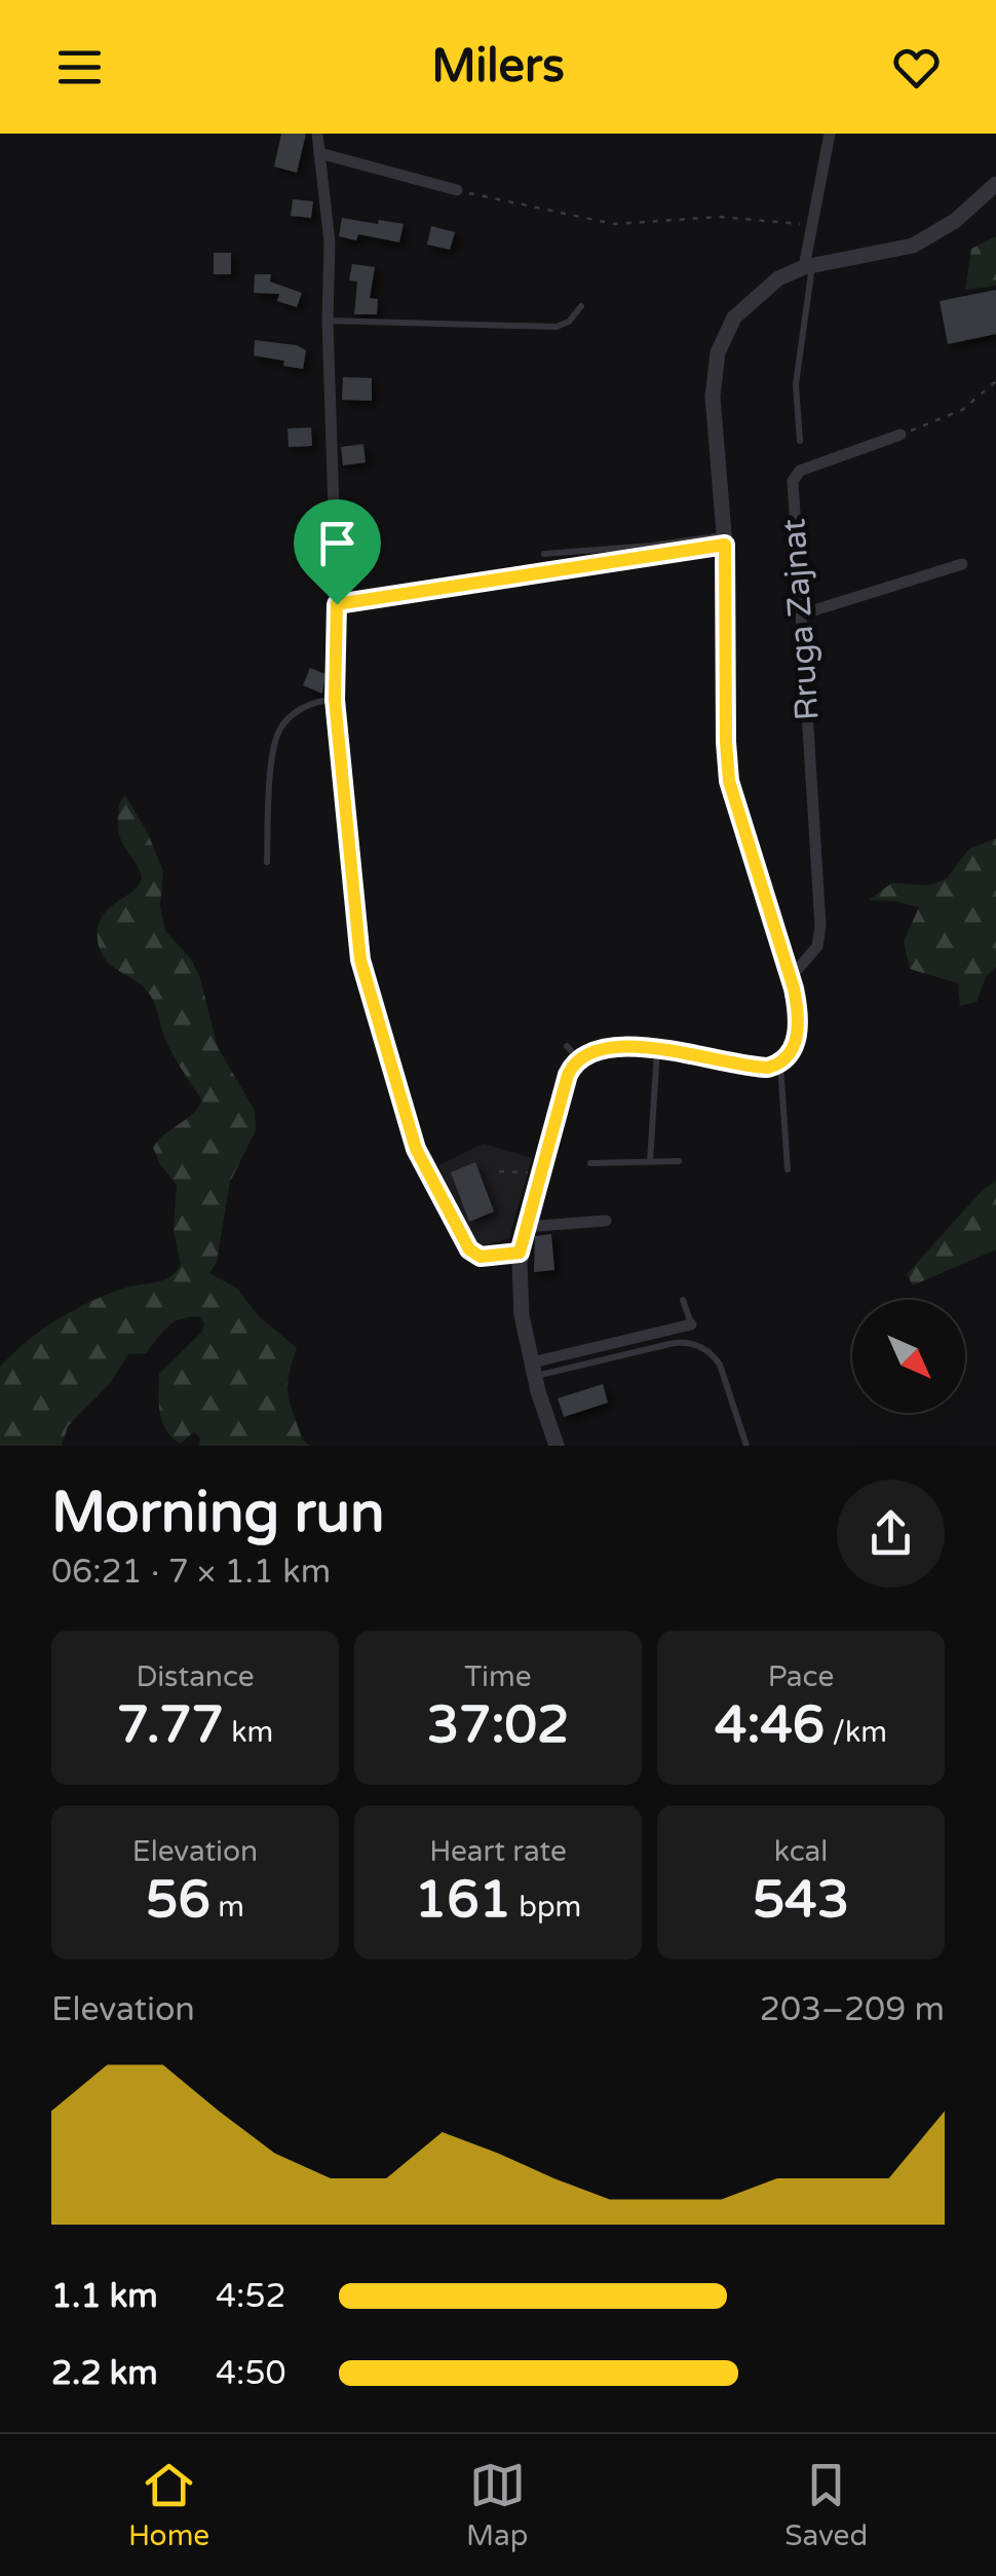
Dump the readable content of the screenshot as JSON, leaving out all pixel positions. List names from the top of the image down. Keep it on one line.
{"streets":{"street":["Rruga Zajnat"]},"north":"bottom right","page":{"header":"Milers","heading":["Morning run","06:21 · 7 × 1.1 km"],"stats":[["Distance","7.77 km"],["Time","37:02"],["Pace","4:46 /km"],["Elevation","56 m"],["Heart rate","161 bpm"],["kcal","543"]],"chart":["Elevation","203–209 m"],"list":[{"name":"1.1 km","note":"4:52"},{"name":"2.2 km","note":"4:50"}],"tabs":["Home","Map","Saved"]}}
